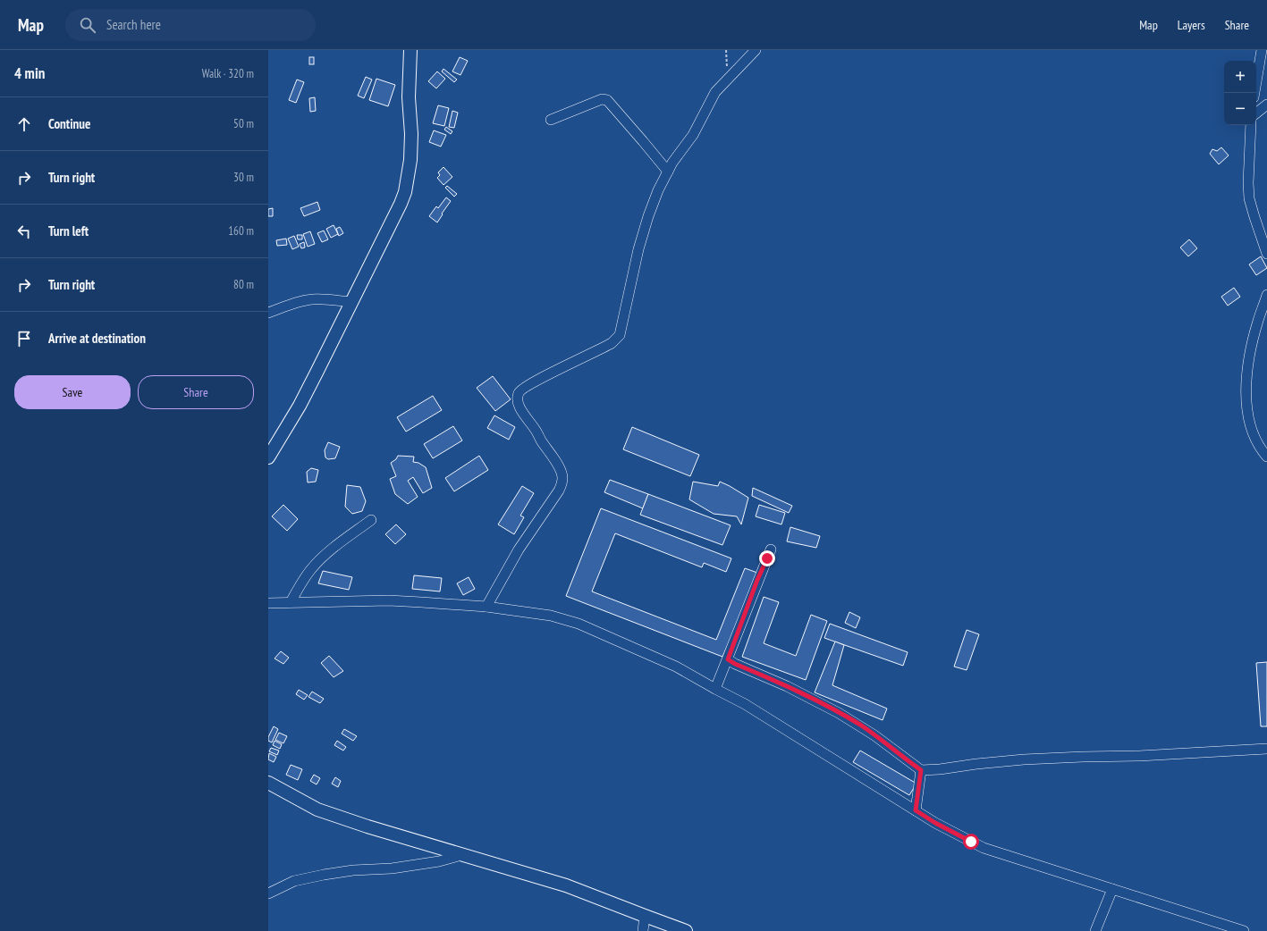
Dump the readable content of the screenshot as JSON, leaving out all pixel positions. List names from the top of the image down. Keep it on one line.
{"page":{"header":"Map","search":"Search here","nav":["Map","Layers","Share"],"heading":["4 min","Walk · 320 m"],"map_buttons":["+","−"],"list":[["Continue","50 m"],["Turn right","30 m"],["Turn left","160 m"],["Turn right","80 m"],"Arrive at destination"],"buttons":["Save","Share"]}}
